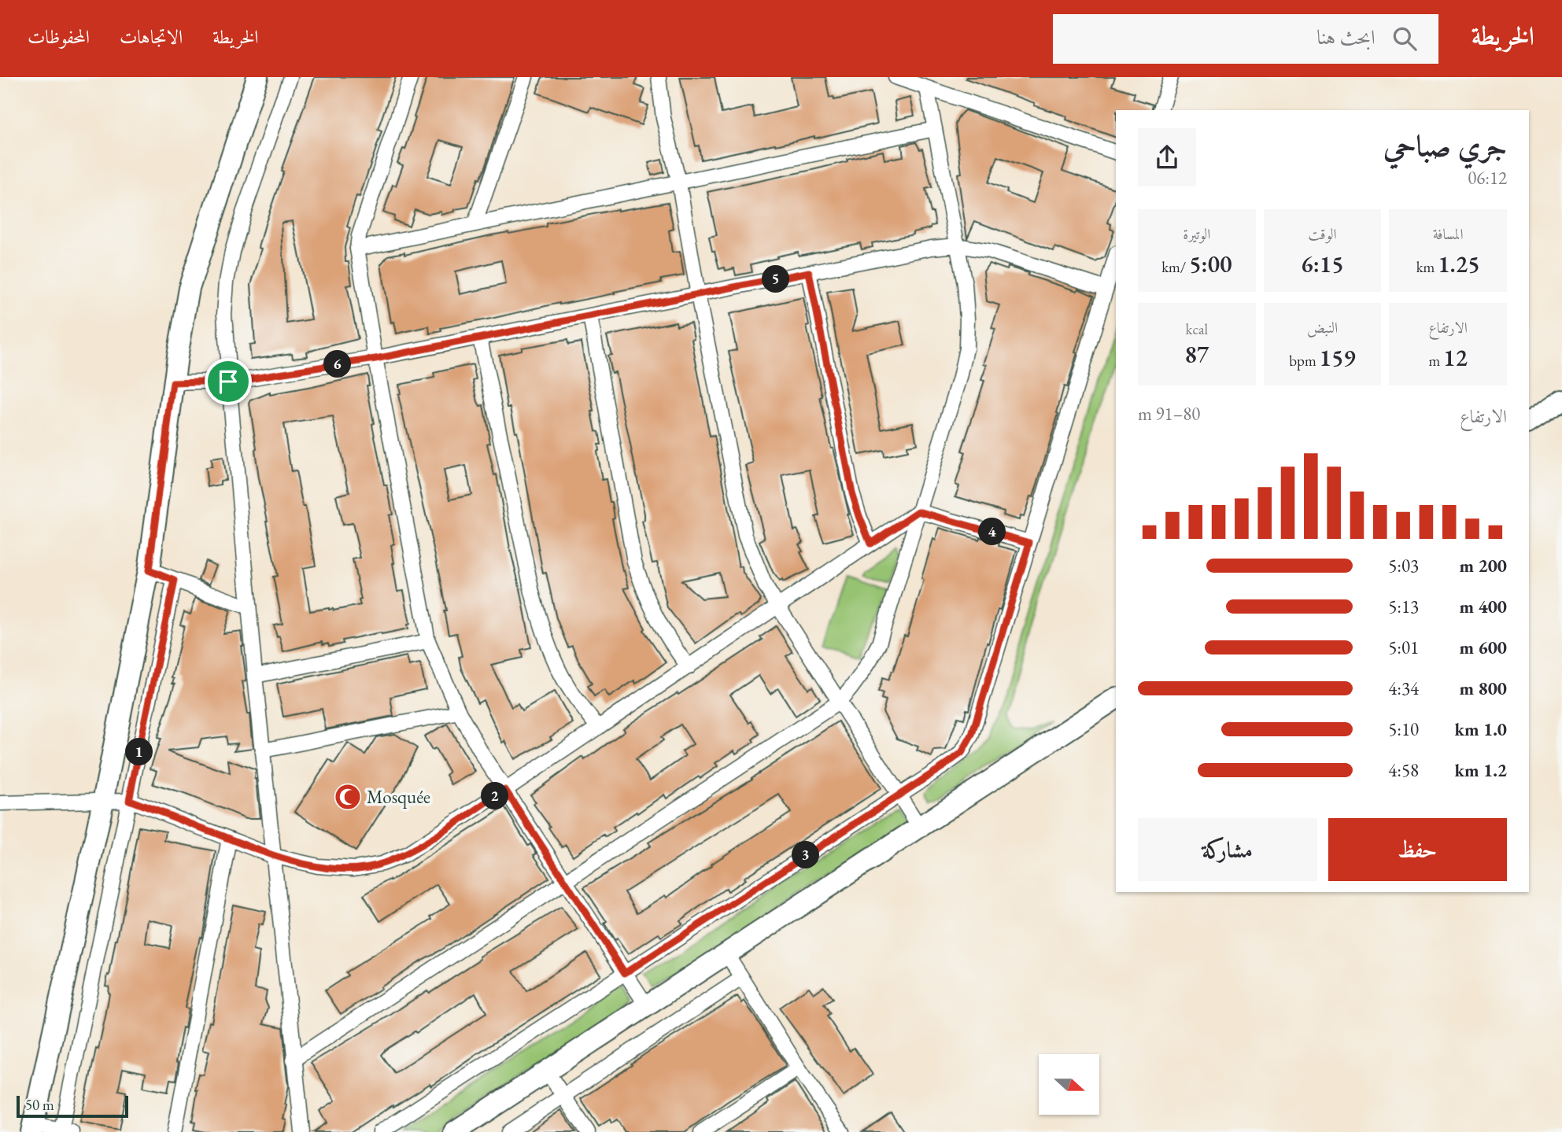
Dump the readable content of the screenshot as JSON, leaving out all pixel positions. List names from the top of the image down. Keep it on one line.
{"places":{"mosque":["Mosquée"]},"scale_bar":"50 m","north":"right","page":{"header":"الخريطة","search":"ابحث هنا","nav":["الخريطة","الاتجاهات","المحفوظات"],"heading":["جري صباحي","06:12"],"stats":[["المسافة","1.25 km"],["الوقت","6:15"],["الوتيرة","5:00 /km"],["الارتفاع","12 m"],["النبض","159 bpm"],["kcal","87"]],"pins":["5","6","4","1","2","3"],"chart":["الارتفاع","80–91 m"],"list":[{"name":"200 m","note":"5:03"},{"name":"400 m","note":"5:13"},{"name":"600 m","note":"5:01"},{"name":"800 m","note":"4:34"},{"name":"1.0 km","note":"5:10"},{"name":"1.2 km","note":"4:58"}],"buttons":["حفظ","مشاركة"],"scale":"50 m"}}
